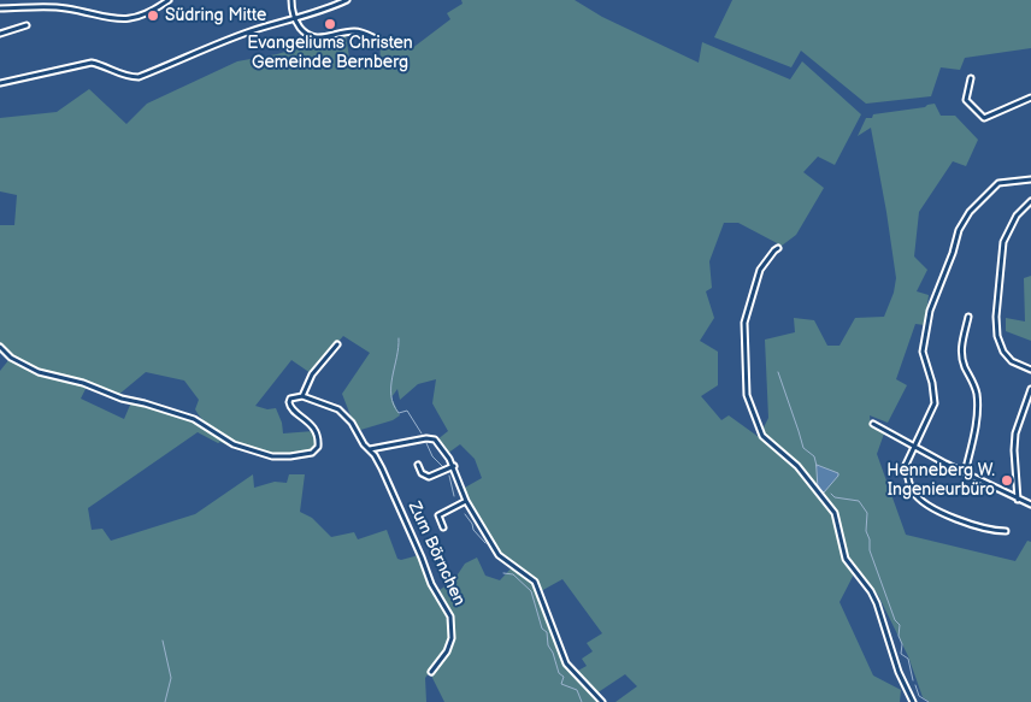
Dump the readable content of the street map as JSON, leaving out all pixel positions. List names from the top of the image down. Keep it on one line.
{"streets":{"street":["Zum Börnchen"]},"places":["Südring Mitte","Evangeliums Christen Gemeinde Bernberg","Henneberg W. Ingenieurbüro"]}
